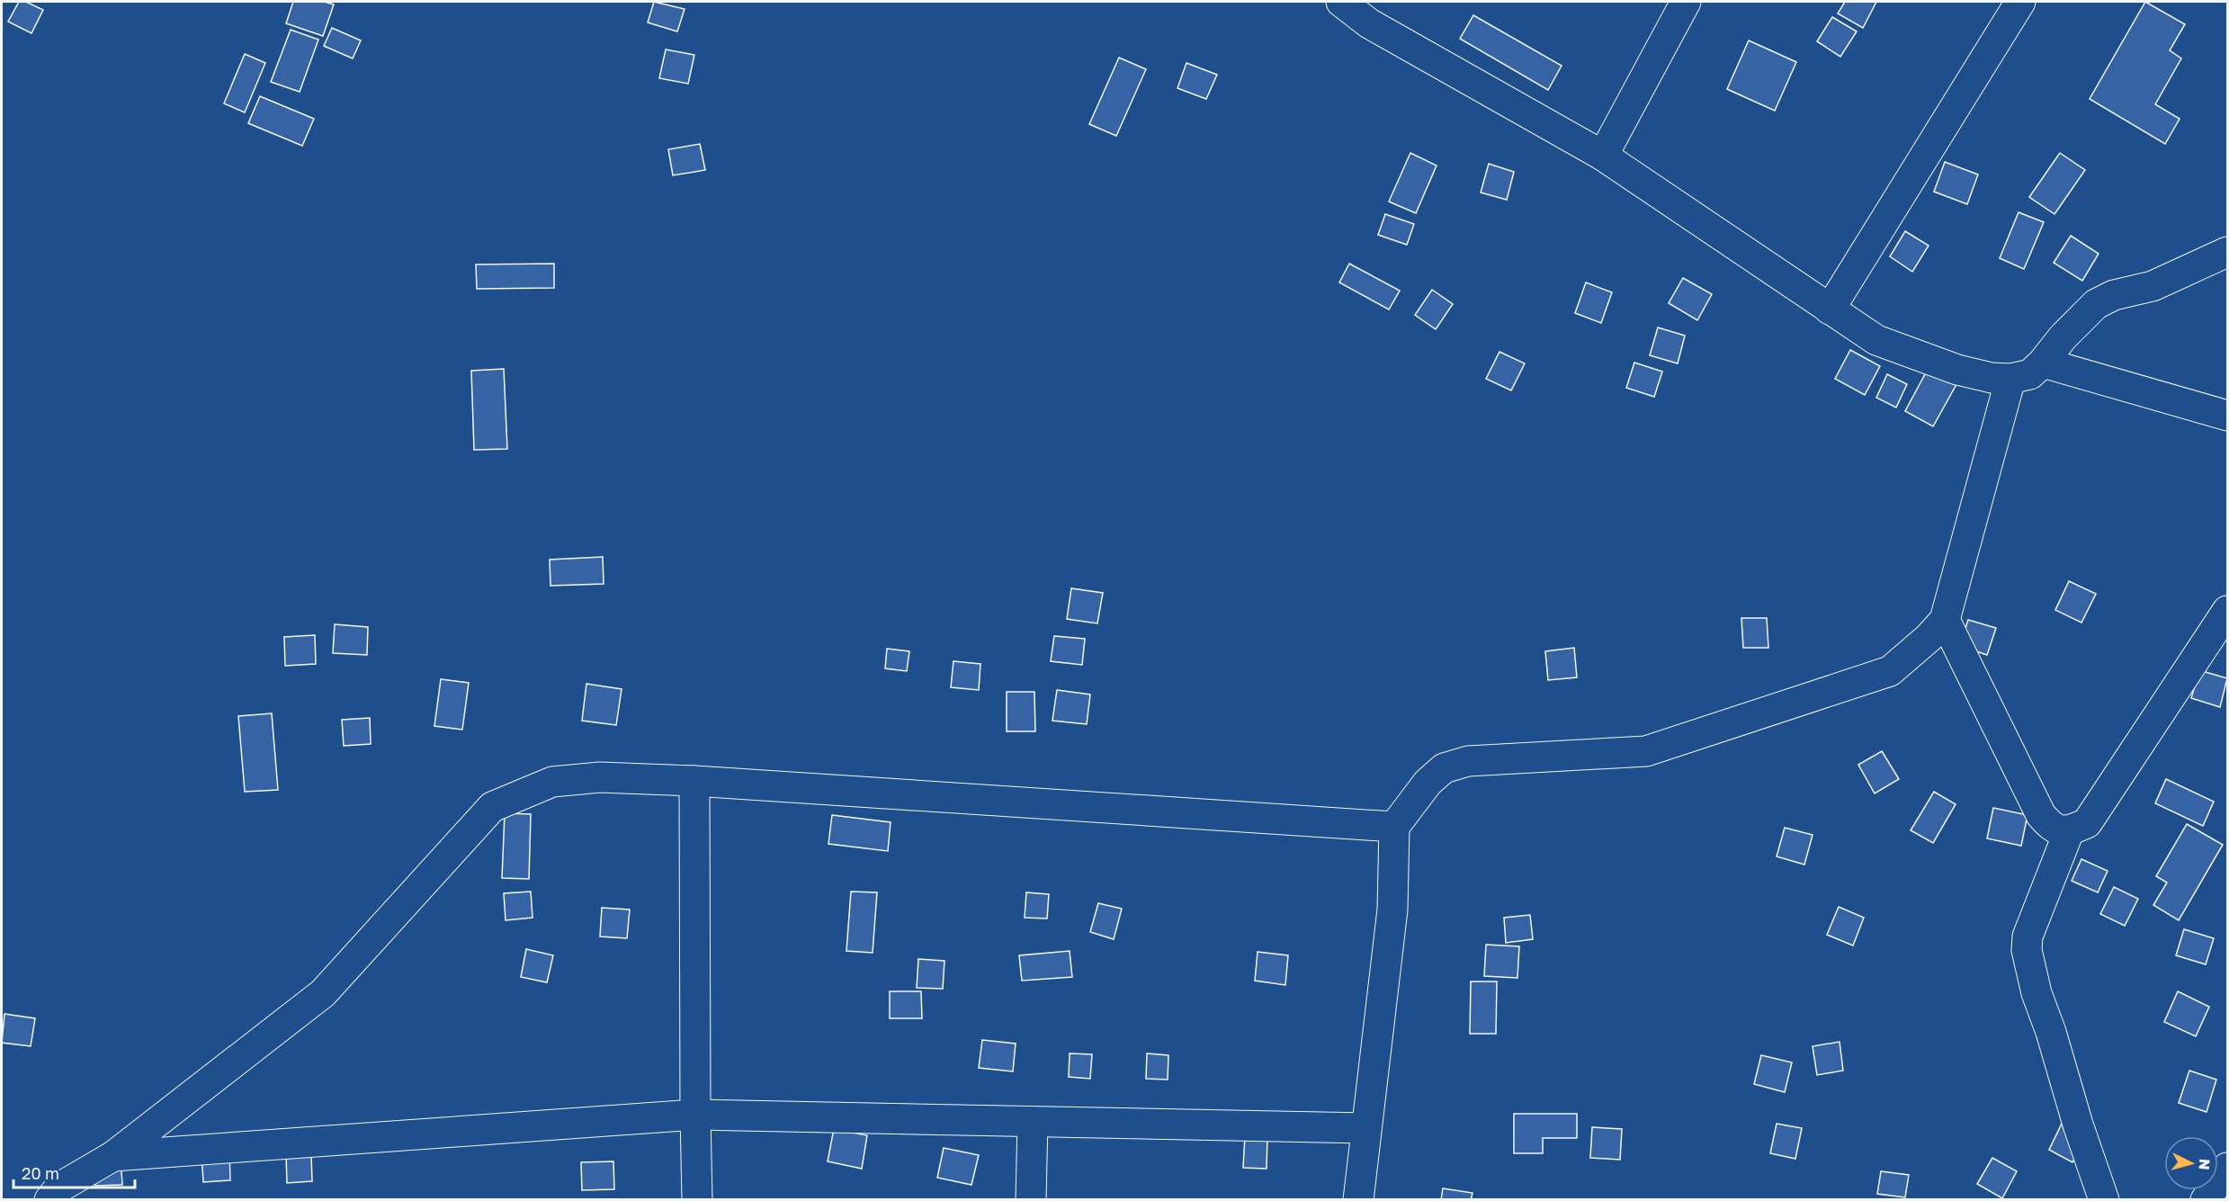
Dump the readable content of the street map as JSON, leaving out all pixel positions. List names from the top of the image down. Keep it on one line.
{"scale_bar":"20 m","north":"right"}
